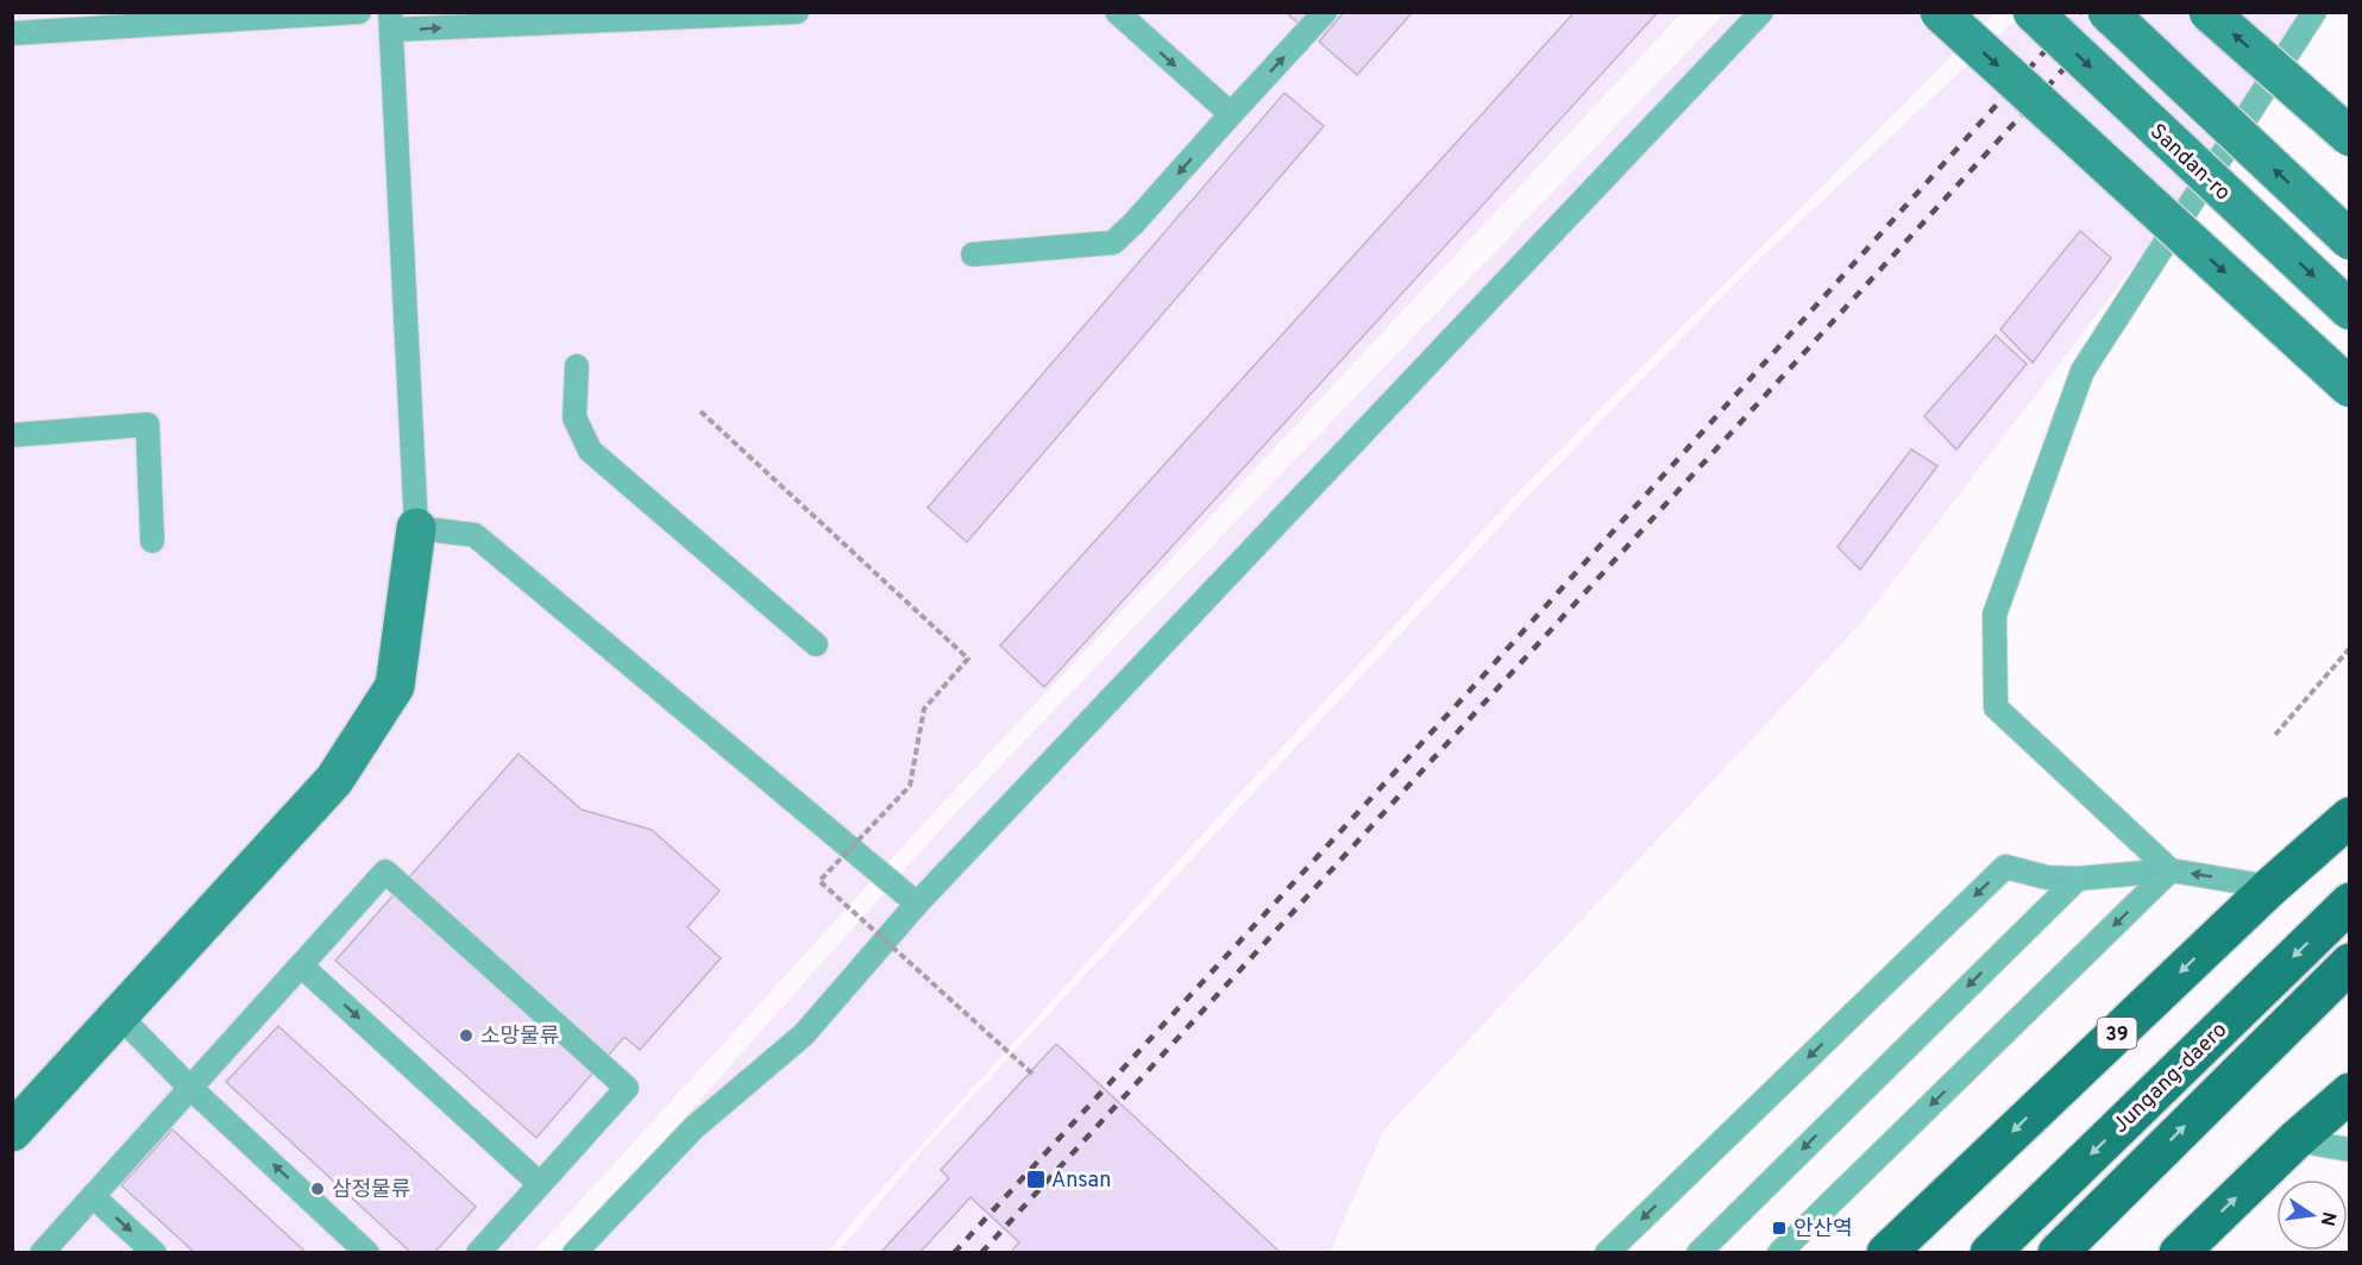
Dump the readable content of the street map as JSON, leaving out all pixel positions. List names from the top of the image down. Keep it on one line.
{"streets":{"main road":["Sandan-ro","39","Jungang-daero"]},"places":{"other":["소망물류","삼정물류"],"transit":["Ansan","안산역"]},"north":"right"}
